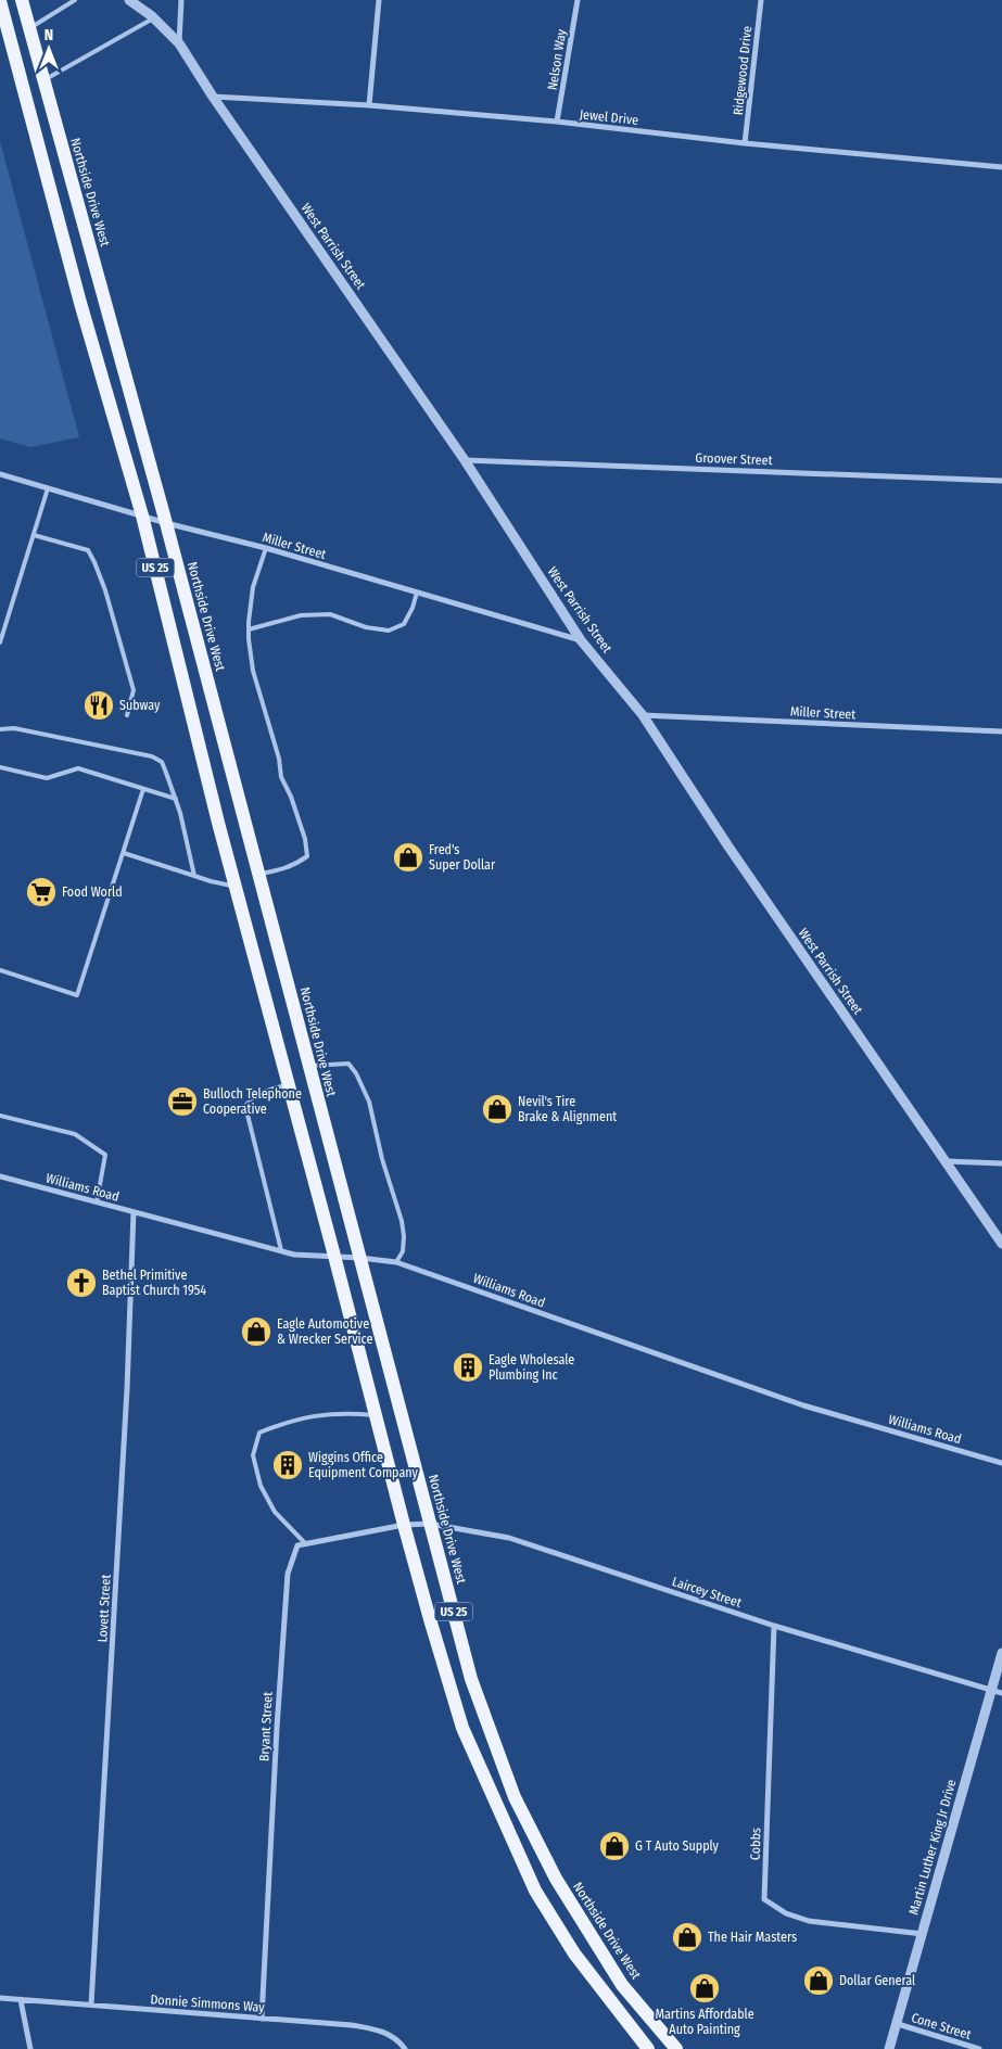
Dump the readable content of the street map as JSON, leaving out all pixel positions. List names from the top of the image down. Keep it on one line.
{"streets":{"main road":["Northside Drive West","US 25"],"street":["Nelson Way","Ridgewood Drive","Jewel Drive","West Parrish Street","Groover Street","Miller Street","Williams Road","Laircey Street","Lovett Street","Bryant Street","Cobbs","Martin Luther King Jr Drive","Donnie Simmons Way","Cone Street"]},"crossings":[["Nelson Way","Jewel Drive"],["Ridgewood Drive","Jewel Drive"],["Jewel Drive","West Parrish Street"],["Northside Drive West","Miller Street"],["Northside Drive West","Williams Road"],["Northside Drive West","Laircey Street"],["West Parrish Street","Groover Street"],["West Parrish Street","Miller Street"],["Miller Street","US 25"],["US 25","Williams Road"],["US 25","Laircey Street"],["US 25","Bryant Street"],["Williams Road","Lovett Street"],["Laircey Street","Bryant Street"],["Laircey Street","Cobbs"],["Laircey Street","Martin Luther King Jr Drive"],["Lovett Street","Donnie Simmons Way"],["Bryant Street","Donnie Simmons Way"],["Cobbs","Martin Luther King Jr Drive"],["Martin Luther King Jr Drive","Cone Street"]],"places":{"restaurant":["Subway"],"shop":["Fred's Super Dollar","Nevil's Tire Brake & Alignment","Eagle Automotive & Wrecker Service","G T Auto Supply","The Hair Masters","Dollar General","Martins Affordable Auto Painting"],"supermarket":["Food World"],"office":["Bulloch Telephone Cooperative"],"church":["Bethel Primitive Baptist Church 1954"],"building":["Eagle Wholesale Plumbing Inc","Wiggins Office Equipment Company"]},"north":"top"}
